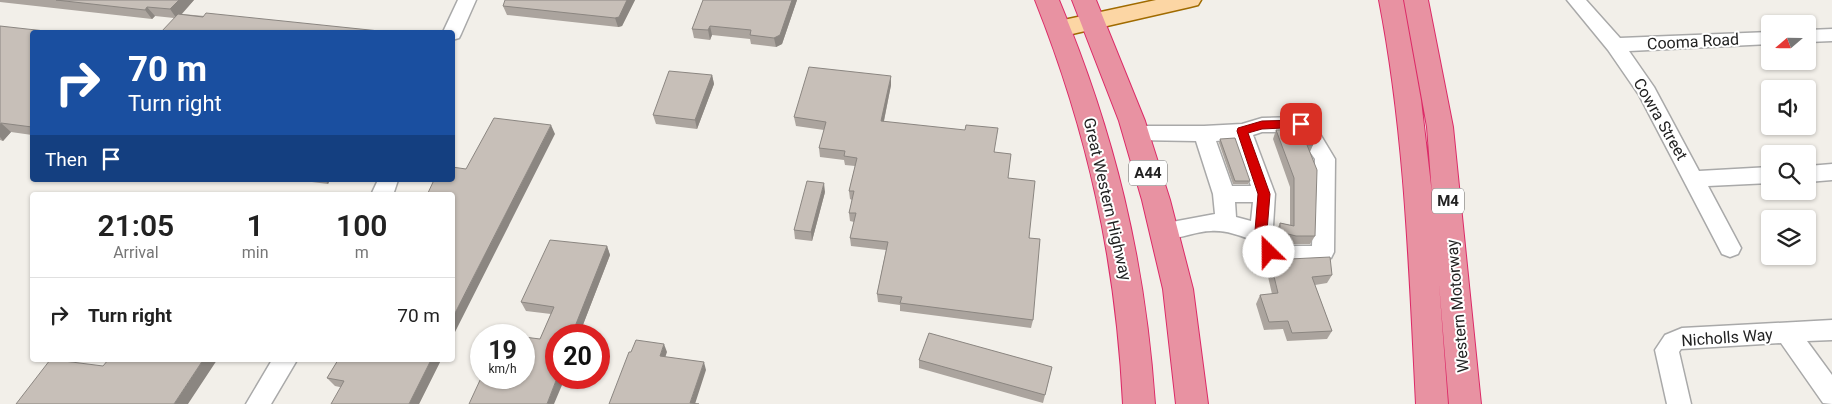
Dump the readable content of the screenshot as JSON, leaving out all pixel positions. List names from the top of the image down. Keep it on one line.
{"streets":{"highway":["A44","Great Western Highway","M4","Western Motorway"],"street":["Cooma Road","Cowra Street","Nicholls Way"]},"crossings":[["Cooma Road","Cowra Street"]],"north":"left","page":{"turn":["70 m","Turn right"],"then":"Then","eta":["21:05","Arrival","1","min","100","m"],"list":[{"name":"Turn right","value":"70 m"}],"speed":"19 km/h","limit":"20"}}
